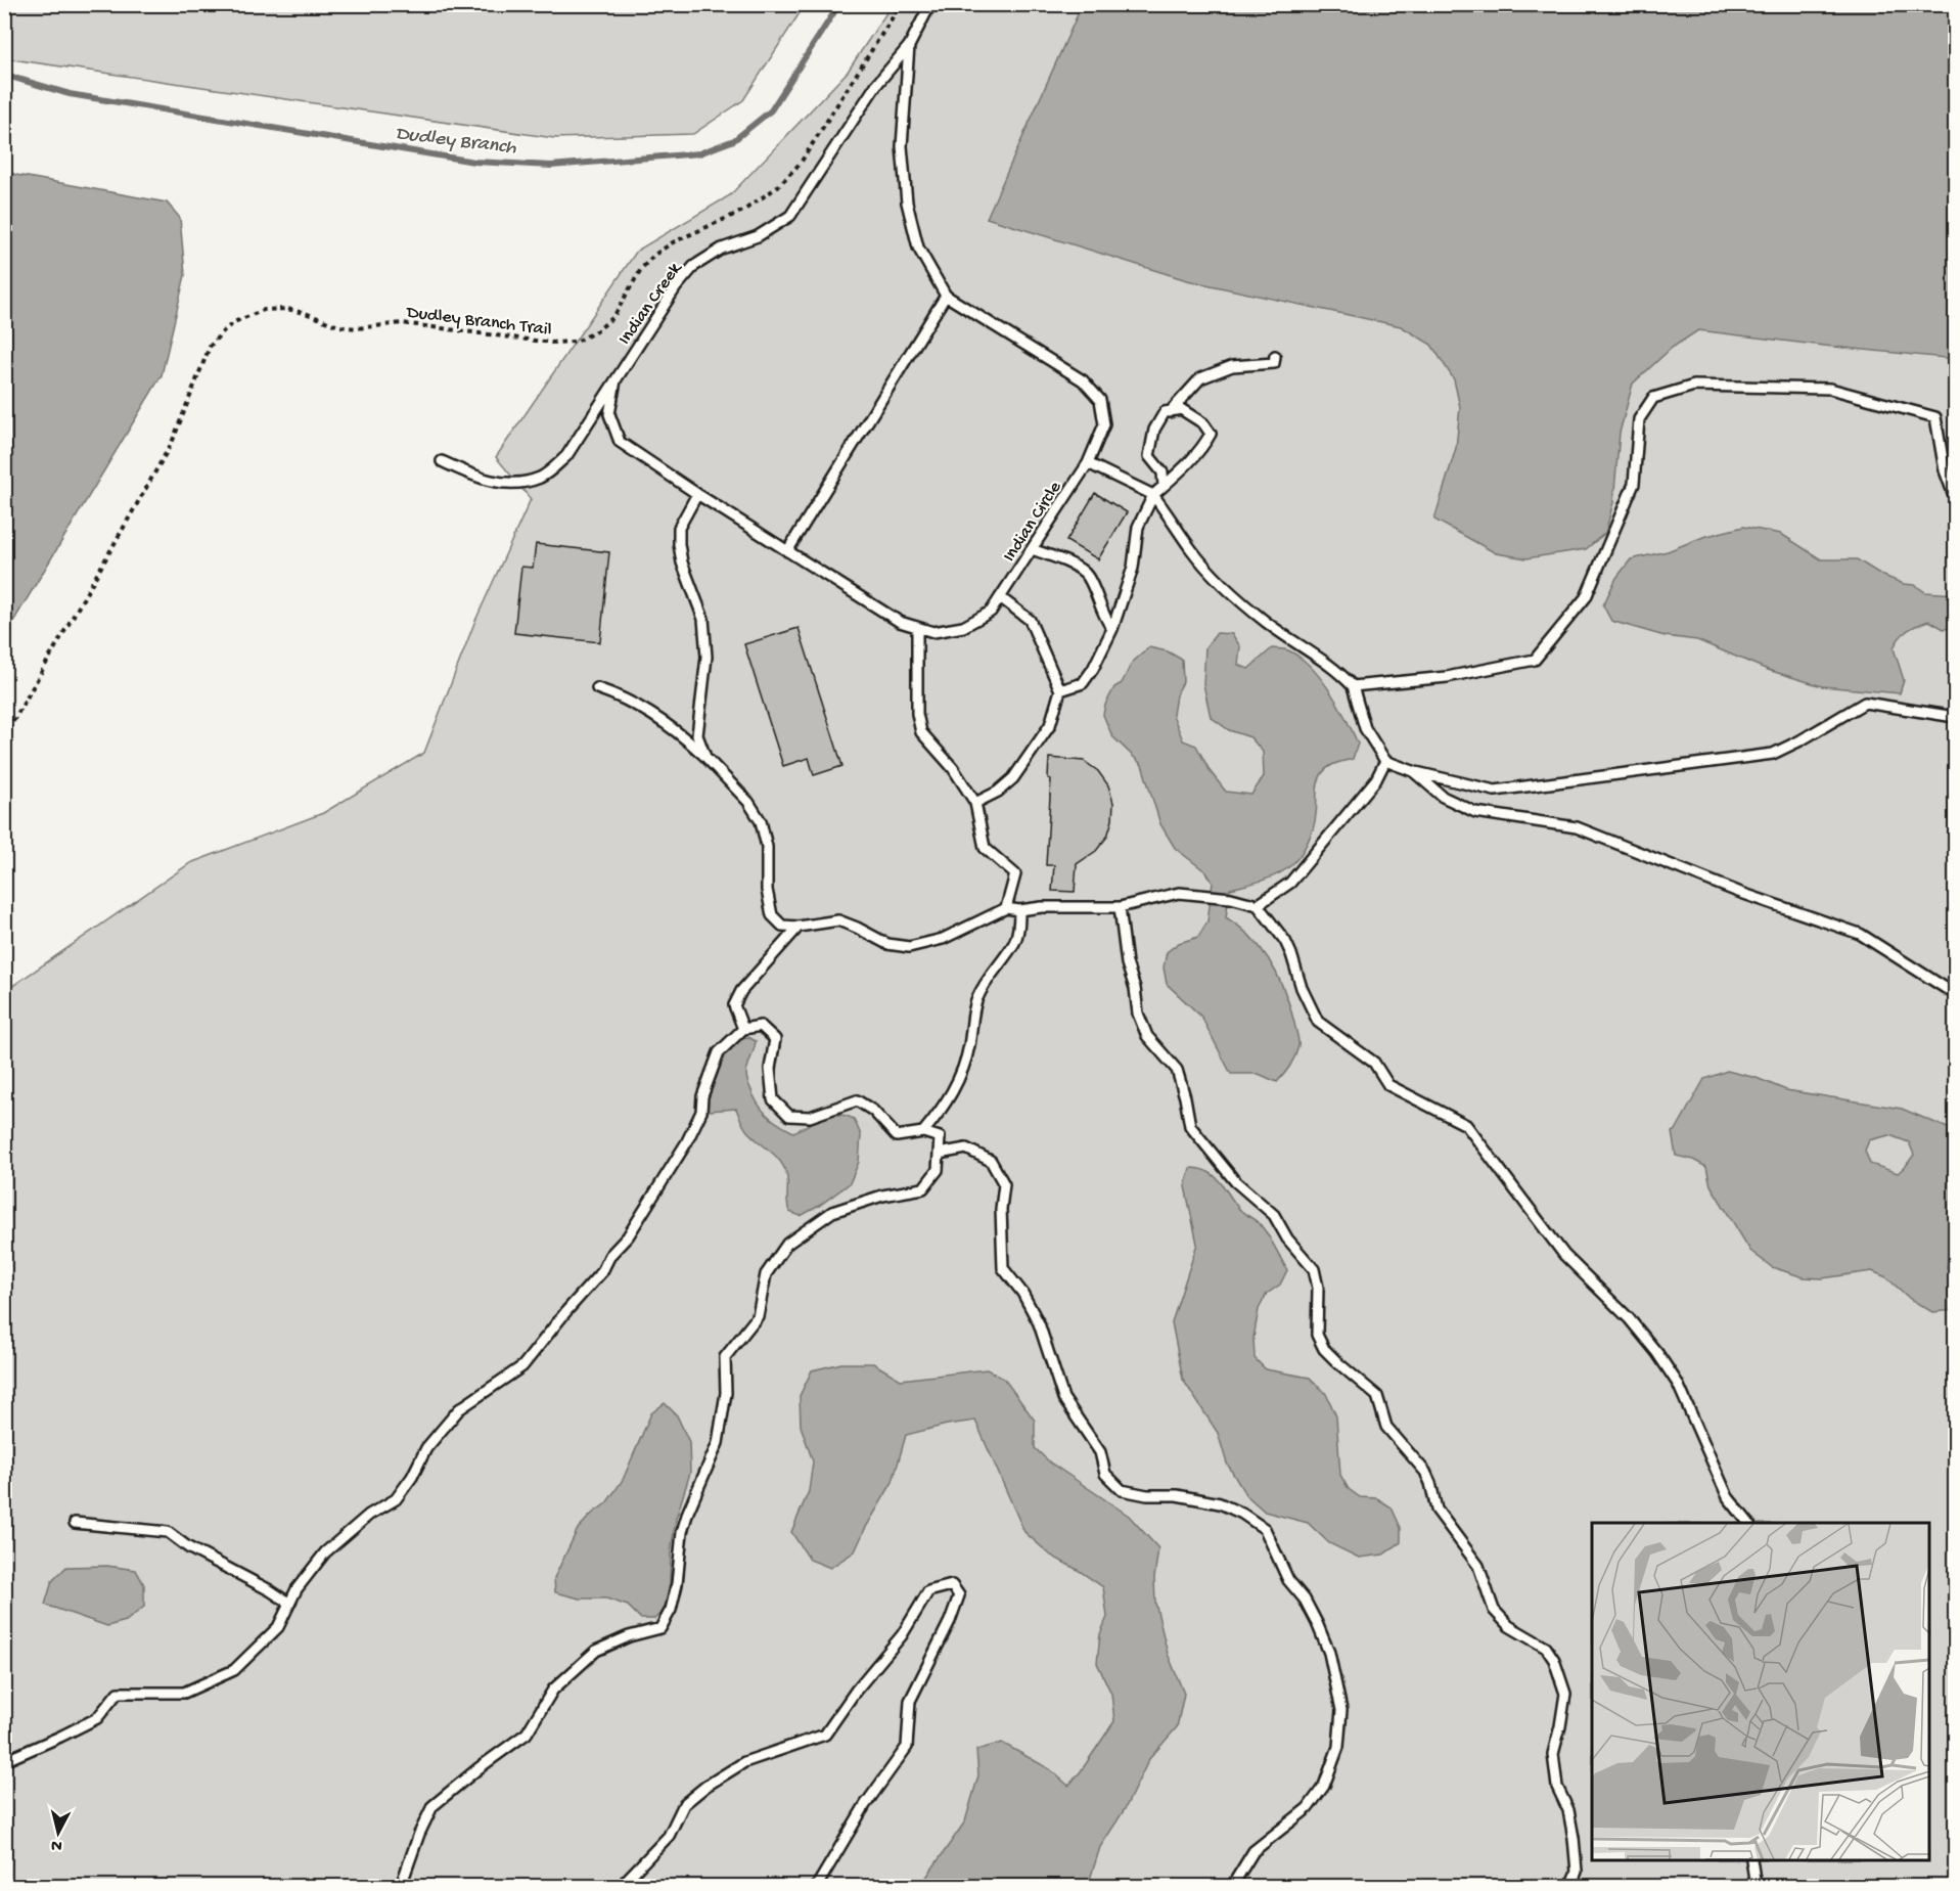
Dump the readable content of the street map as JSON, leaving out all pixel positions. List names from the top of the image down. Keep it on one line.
{"streets":{"lane":["Indian Creek","Indian Circle"],"path":["Dudley Branch Trail"]},"crossings":[["Indian Creek","Indian Circle"]],"water":["Dudley Branch"],"north":"bottom"}
